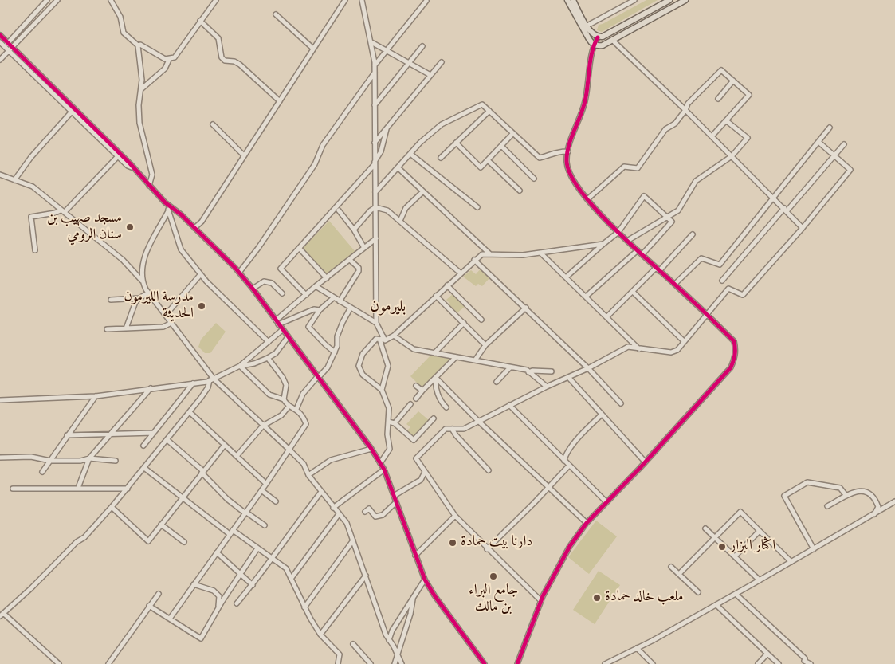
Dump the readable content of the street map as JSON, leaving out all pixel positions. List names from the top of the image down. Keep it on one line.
{"districts":["بليرمون"],"places":["مسجد صهيب بن سنان الرومي","مدرسة الليرمون الحديثة","دارنا بيت حمادة","اكثار البزار","جامع البراء بن مالك","ملعب خالد حمادة"]}
